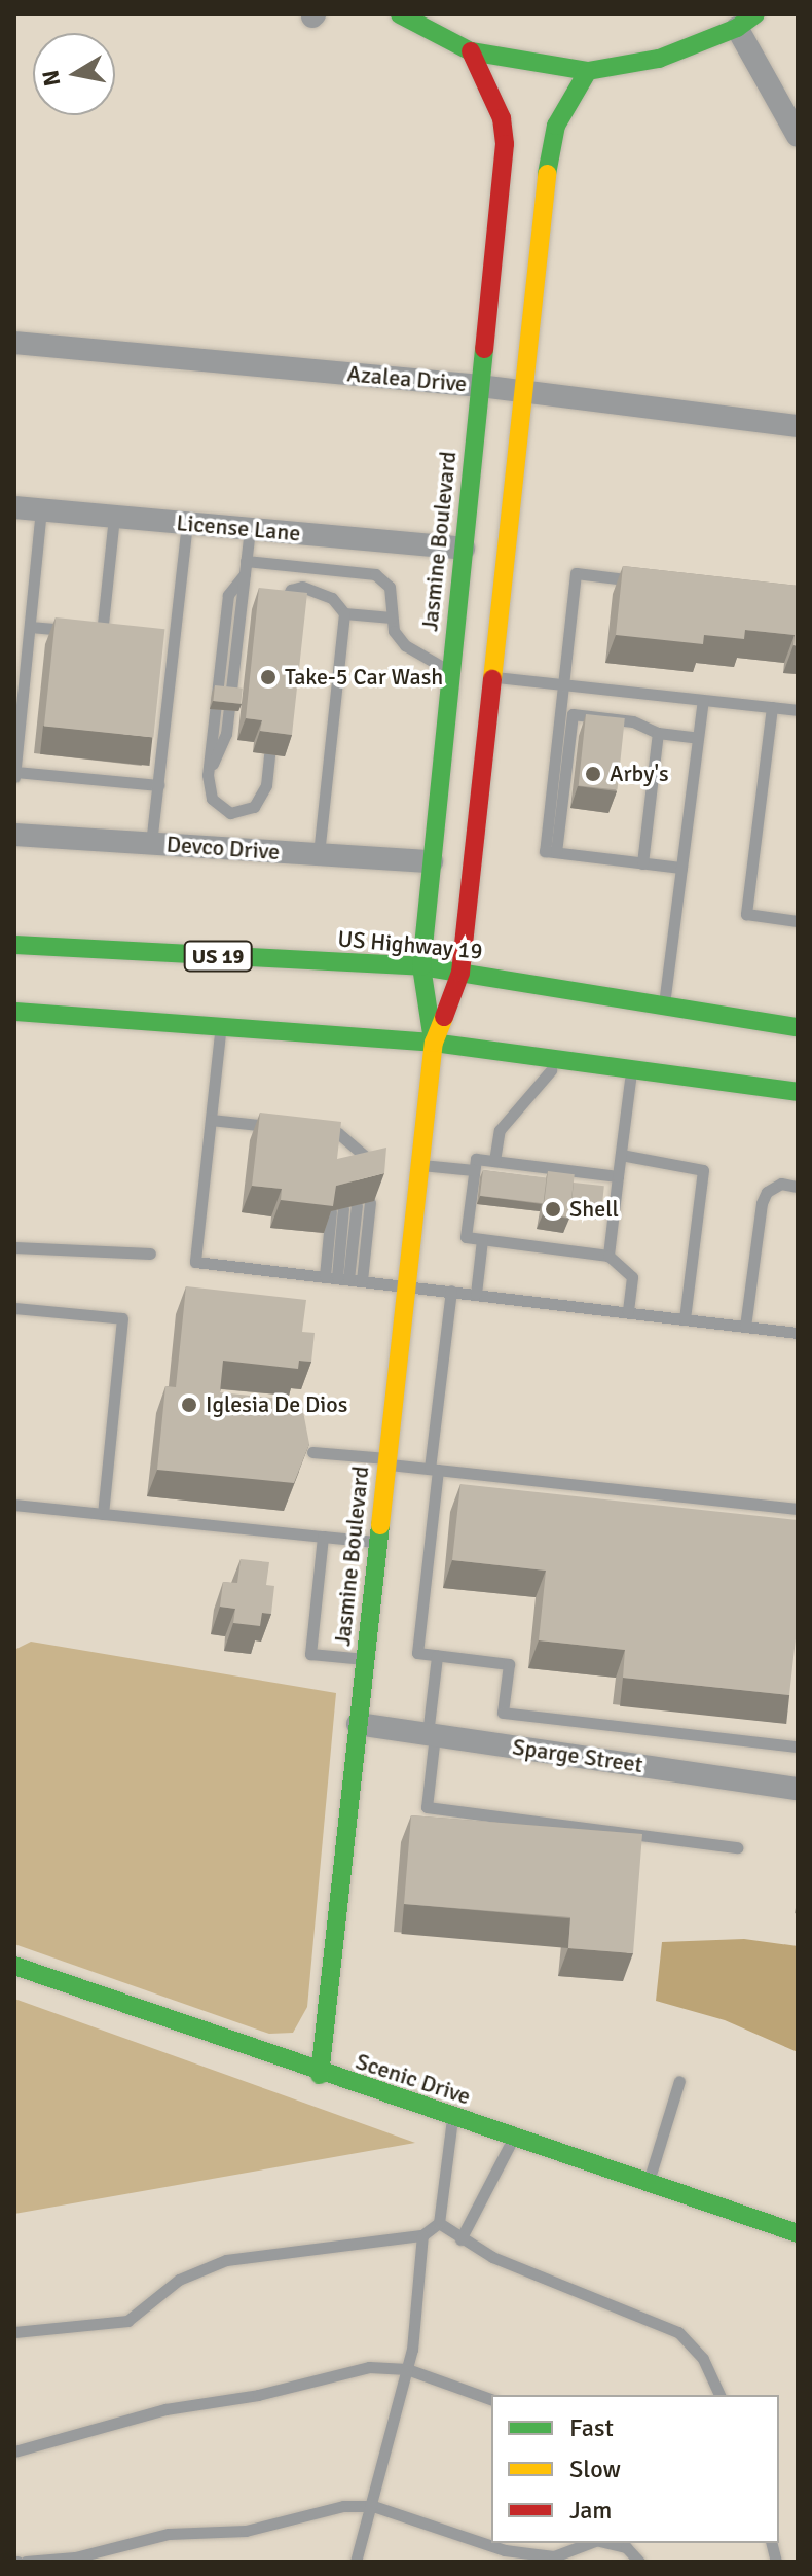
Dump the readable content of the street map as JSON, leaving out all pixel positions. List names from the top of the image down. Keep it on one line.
{"streets":{"main road":["Jasmine Boulevard","US Highway 19","US 19","Scenic Drive"],"street":["Azalea Drive","License Lane","Devco Drive","Sparge Street"]},"crossings":[["Azalea Drive","Jasmine Boulevard"],["License Lane","Jasmine Boulevard"],["Jasmine Boulevard","Devco Drive"],["Jasmine Boulevard","US Highway 19"],["Jasmine Boulevard","Sparge Street"],["Jasmine Boulevard","Scenic Drive"]],"places":["Take-5 Car Wash","Arby's","Shell","Iglesia De Dios"],"legend":["Fast","Slow","Jam"],"north":"left"}
